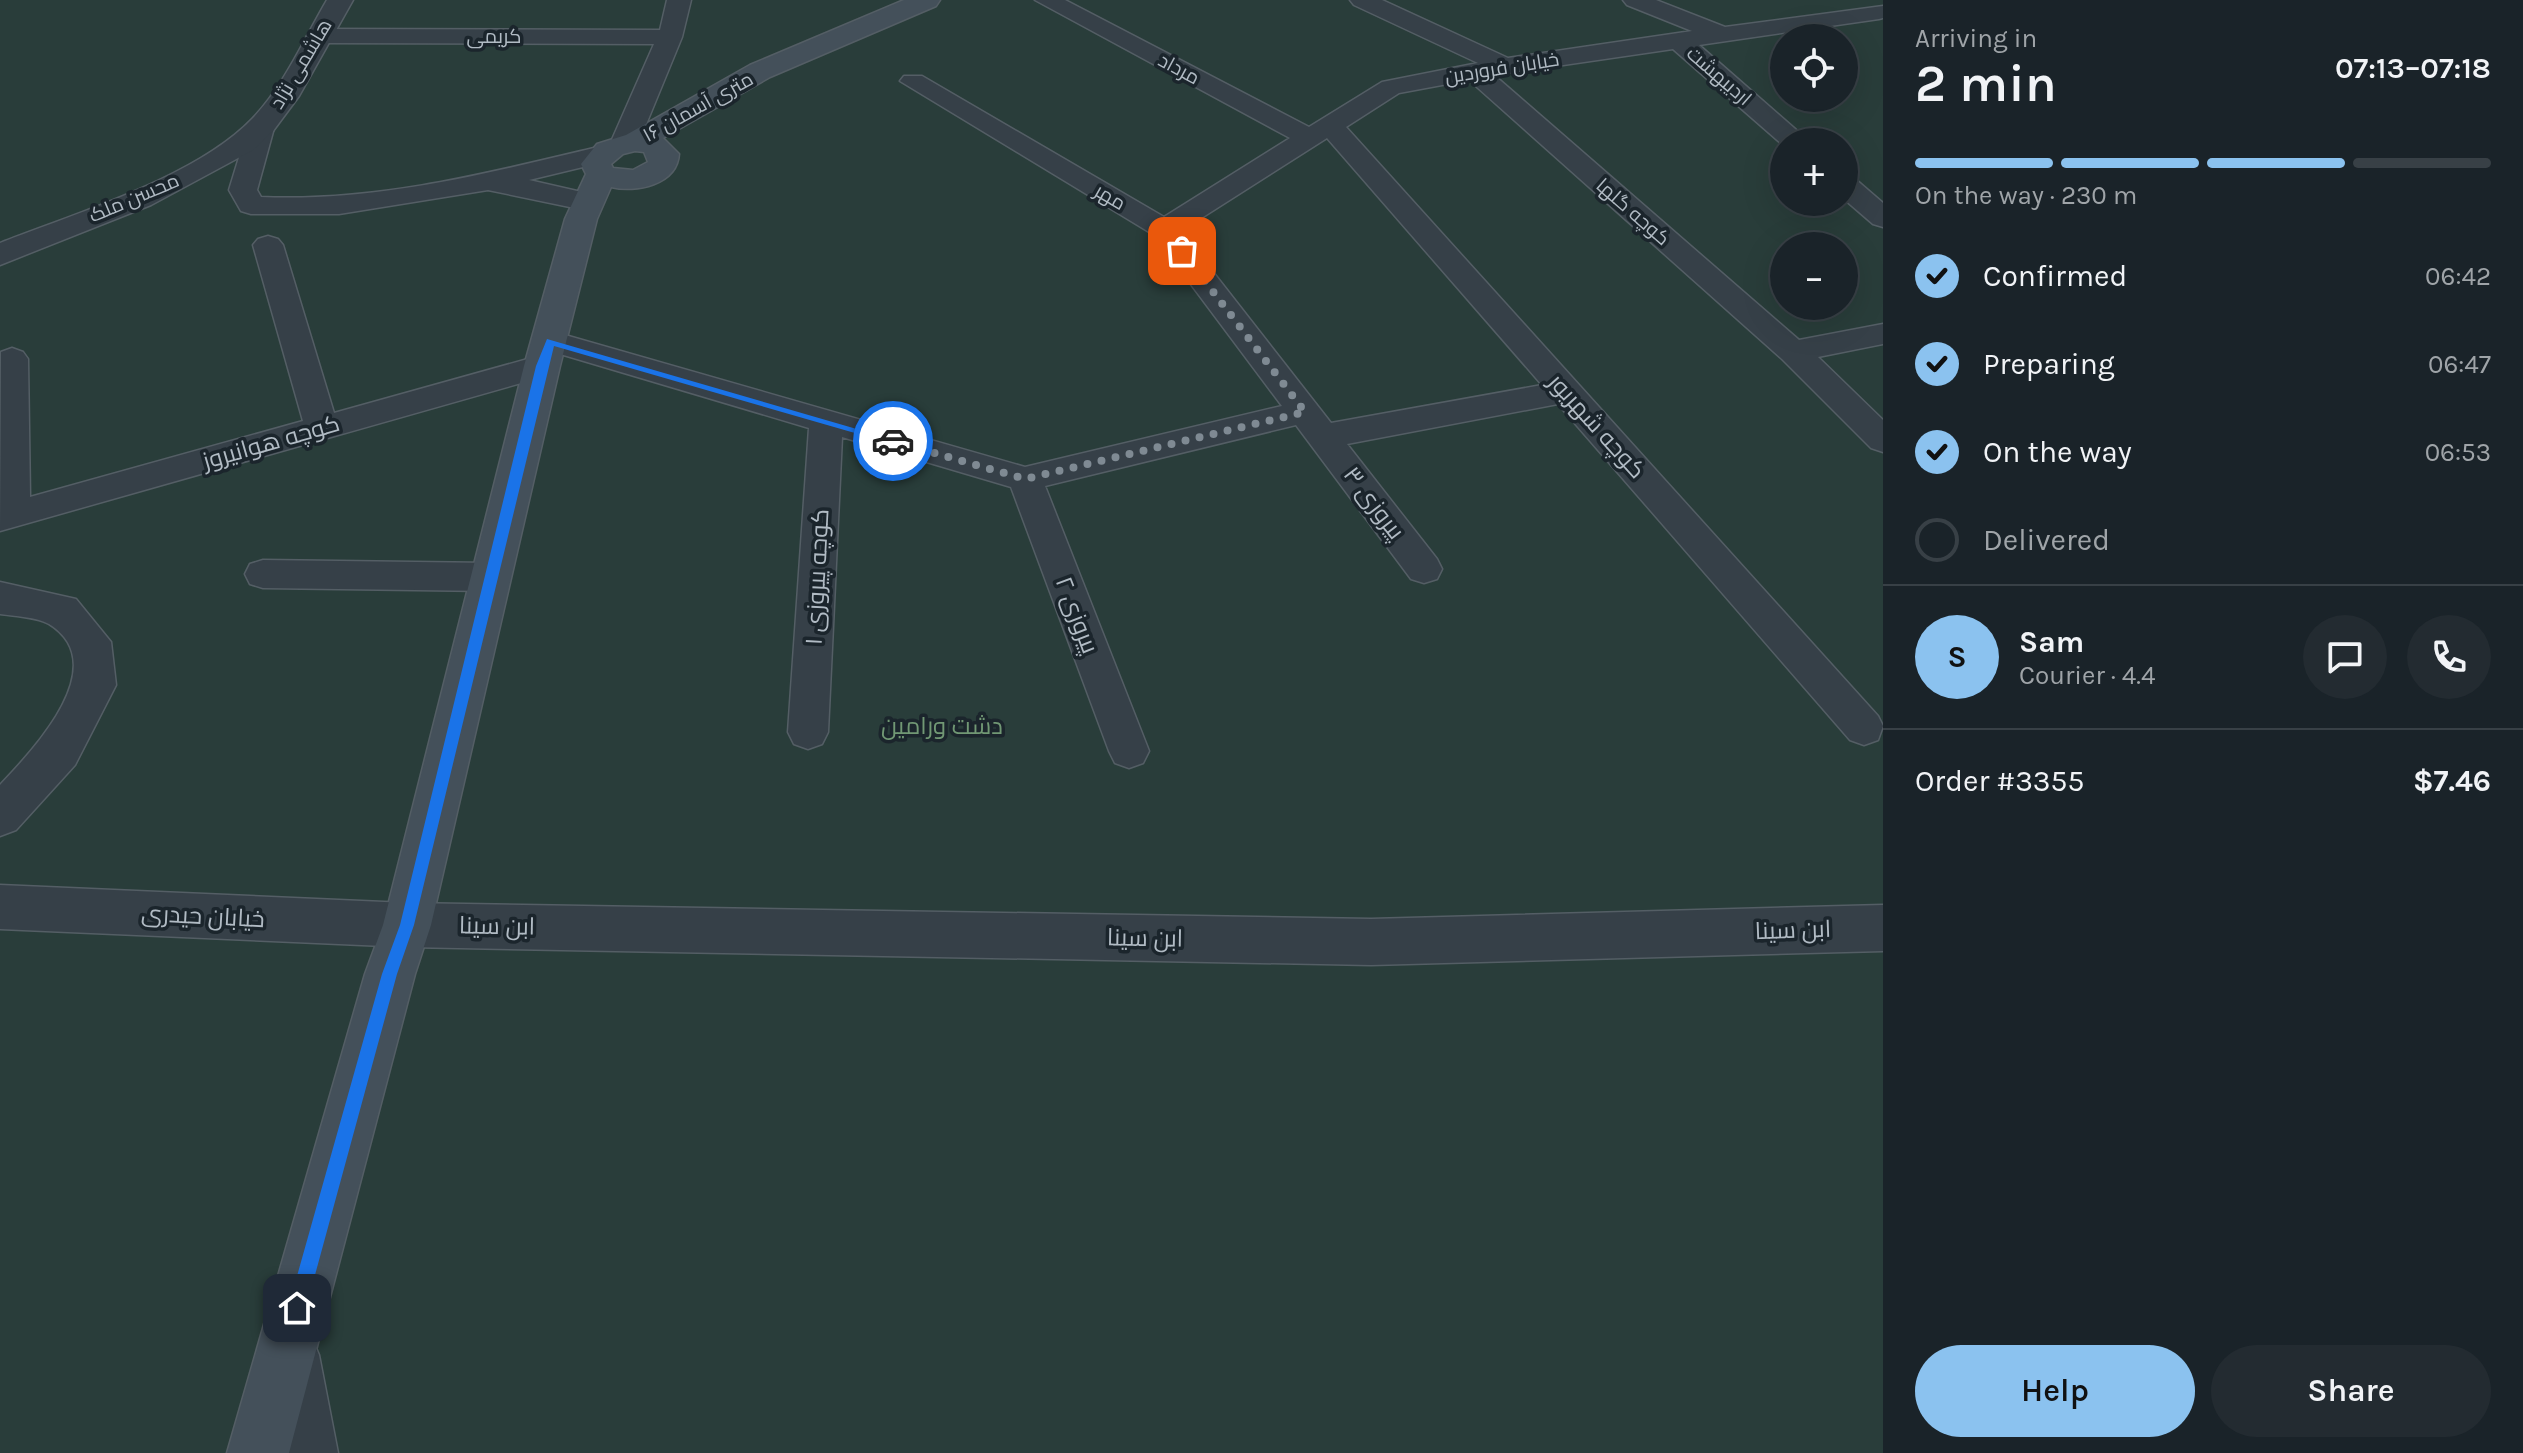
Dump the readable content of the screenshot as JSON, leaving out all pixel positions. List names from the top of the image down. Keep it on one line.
{"streets":{"main road":["۱۶ متری آسمان"],"street":["کریمی","هاشمی نژاد","خیابان فروردین","مرداد","اردیبهشت","مهر","محسن ملک","کوچه گلها","کوچه شهریور","کوچه هوانیروز","پیروزی ۳","کوچه پیروزی ۱","پیروزی ۲","خیابان حیدری","ابن سینا"]},"crossings":[["کریمی","هاشمی نژاد"],["هاشمی نژاد","محسن ملک"],["خیابان فروردین","مرداد"],["خیابان فروردین","اردیبهشت"],["خیابان فروردین","مهر"],["خیابان فروردین","کوچه گلها"],["خیابان فروردین","کوچه شهریور"],["مرداد","کوچه شهریور"],["مهر","پیروزی ۳"],["خیابان حیدری","ابن سینا"]],"parks":["دشت ورامین"],"page":{"heading":["2 min","Arriving in","07:13–07:18"],"panel":["Sam","Courier · 4.4","Order #3355","$7.46"],"map_buttons":["+","−"],"bar":"On the way · 230 m","list":[["Confirmed","06:42"],["Preparing","06:47"],["On the way","06:53"],"Delivered"],"round":"S","buttons":["Help","Share"]}}
